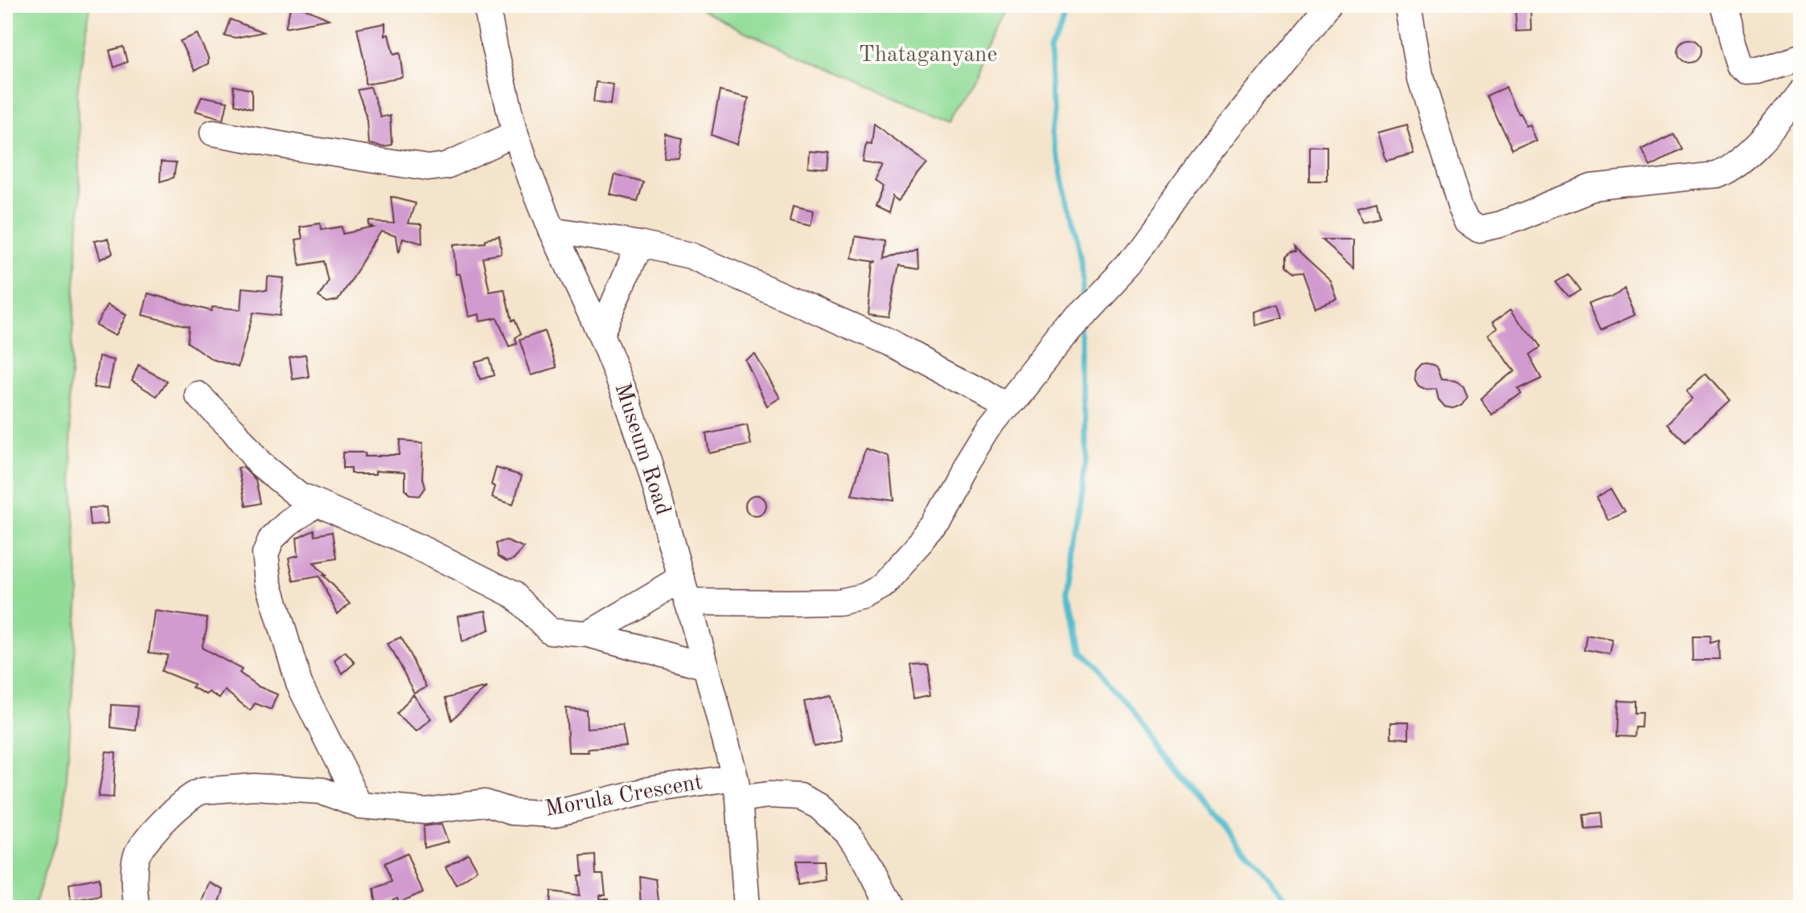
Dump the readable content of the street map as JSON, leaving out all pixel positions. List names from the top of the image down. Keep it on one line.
{"streets":{"street":["Museum Road","Morula Crescent"]},"crossings":[["Museum Road","Morula Crescent"]],"parks":["Thataganyane"]}
